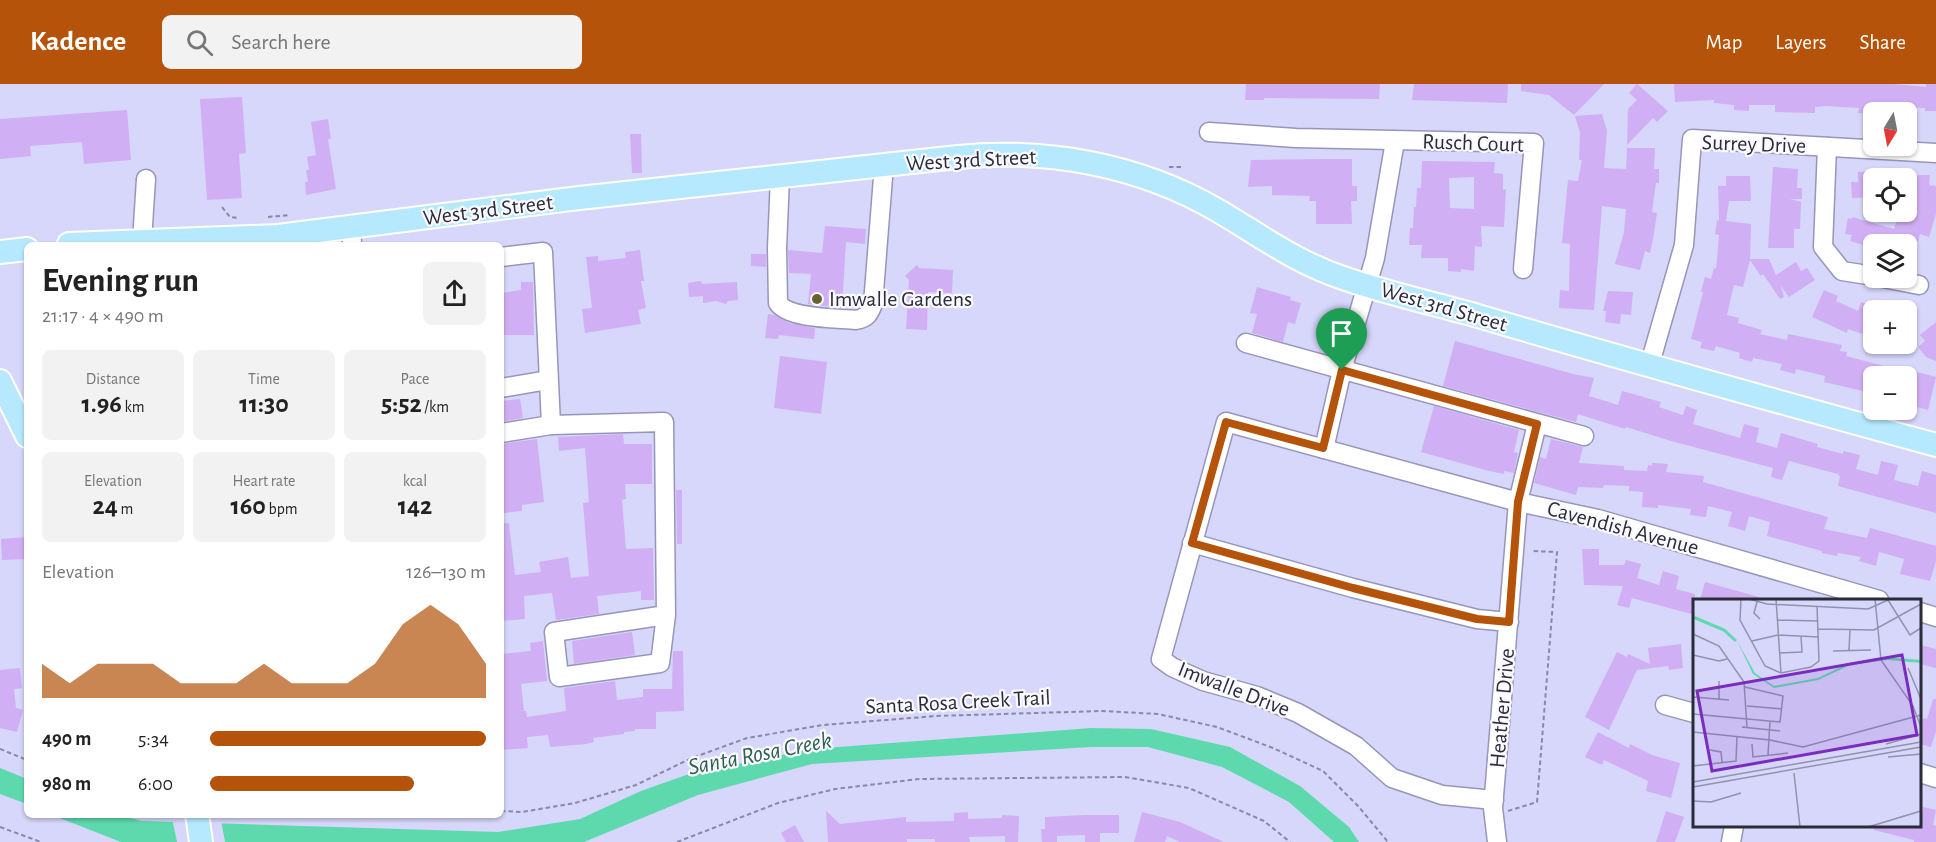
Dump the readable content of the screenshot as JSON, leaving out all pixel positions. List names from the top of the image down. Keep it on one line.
{"streets":{"main road":["West 3rd Street"],"street":["Rusch Court","Surrey Drive","Cavendish Avenue","Imwalle Drive","Heather Drive"],"path":["Santa Rosa Creek Trail"]},"crossings":[["Rusch Court","West 3rd Street"],["Rusch Court","Cavendish Avenue"],["Surrey Drive","West 3rd Street"],["Cavendish Avenue","Imwalle Drive"],["Cavendish Avenue","Heather Drive"],["Imwalle Drive","Heather Drive"]],"water":["Santa Rosa Creek"],"places":["Imwalle Gardens"],"north":"bottom","page":{"header":"Kadence","search":"Search here","nav":["Map","Layers","Share"],"map_buttons":["+","−"],"heading":["Evening run","21:17 · 4 × 490 m"],"stats":[["Distance","1.96 km"],["Time","11:30"],["Pace","5:52 /km"],["Elevation","24 m"],["Heart rate","160 bpm"],["kcal","142"]],"chart":["Elevation","126–130 m"],"list":[{"name":"490 m","note":"5:34"},{"name":"980 m","note":"6:00"}]}}
